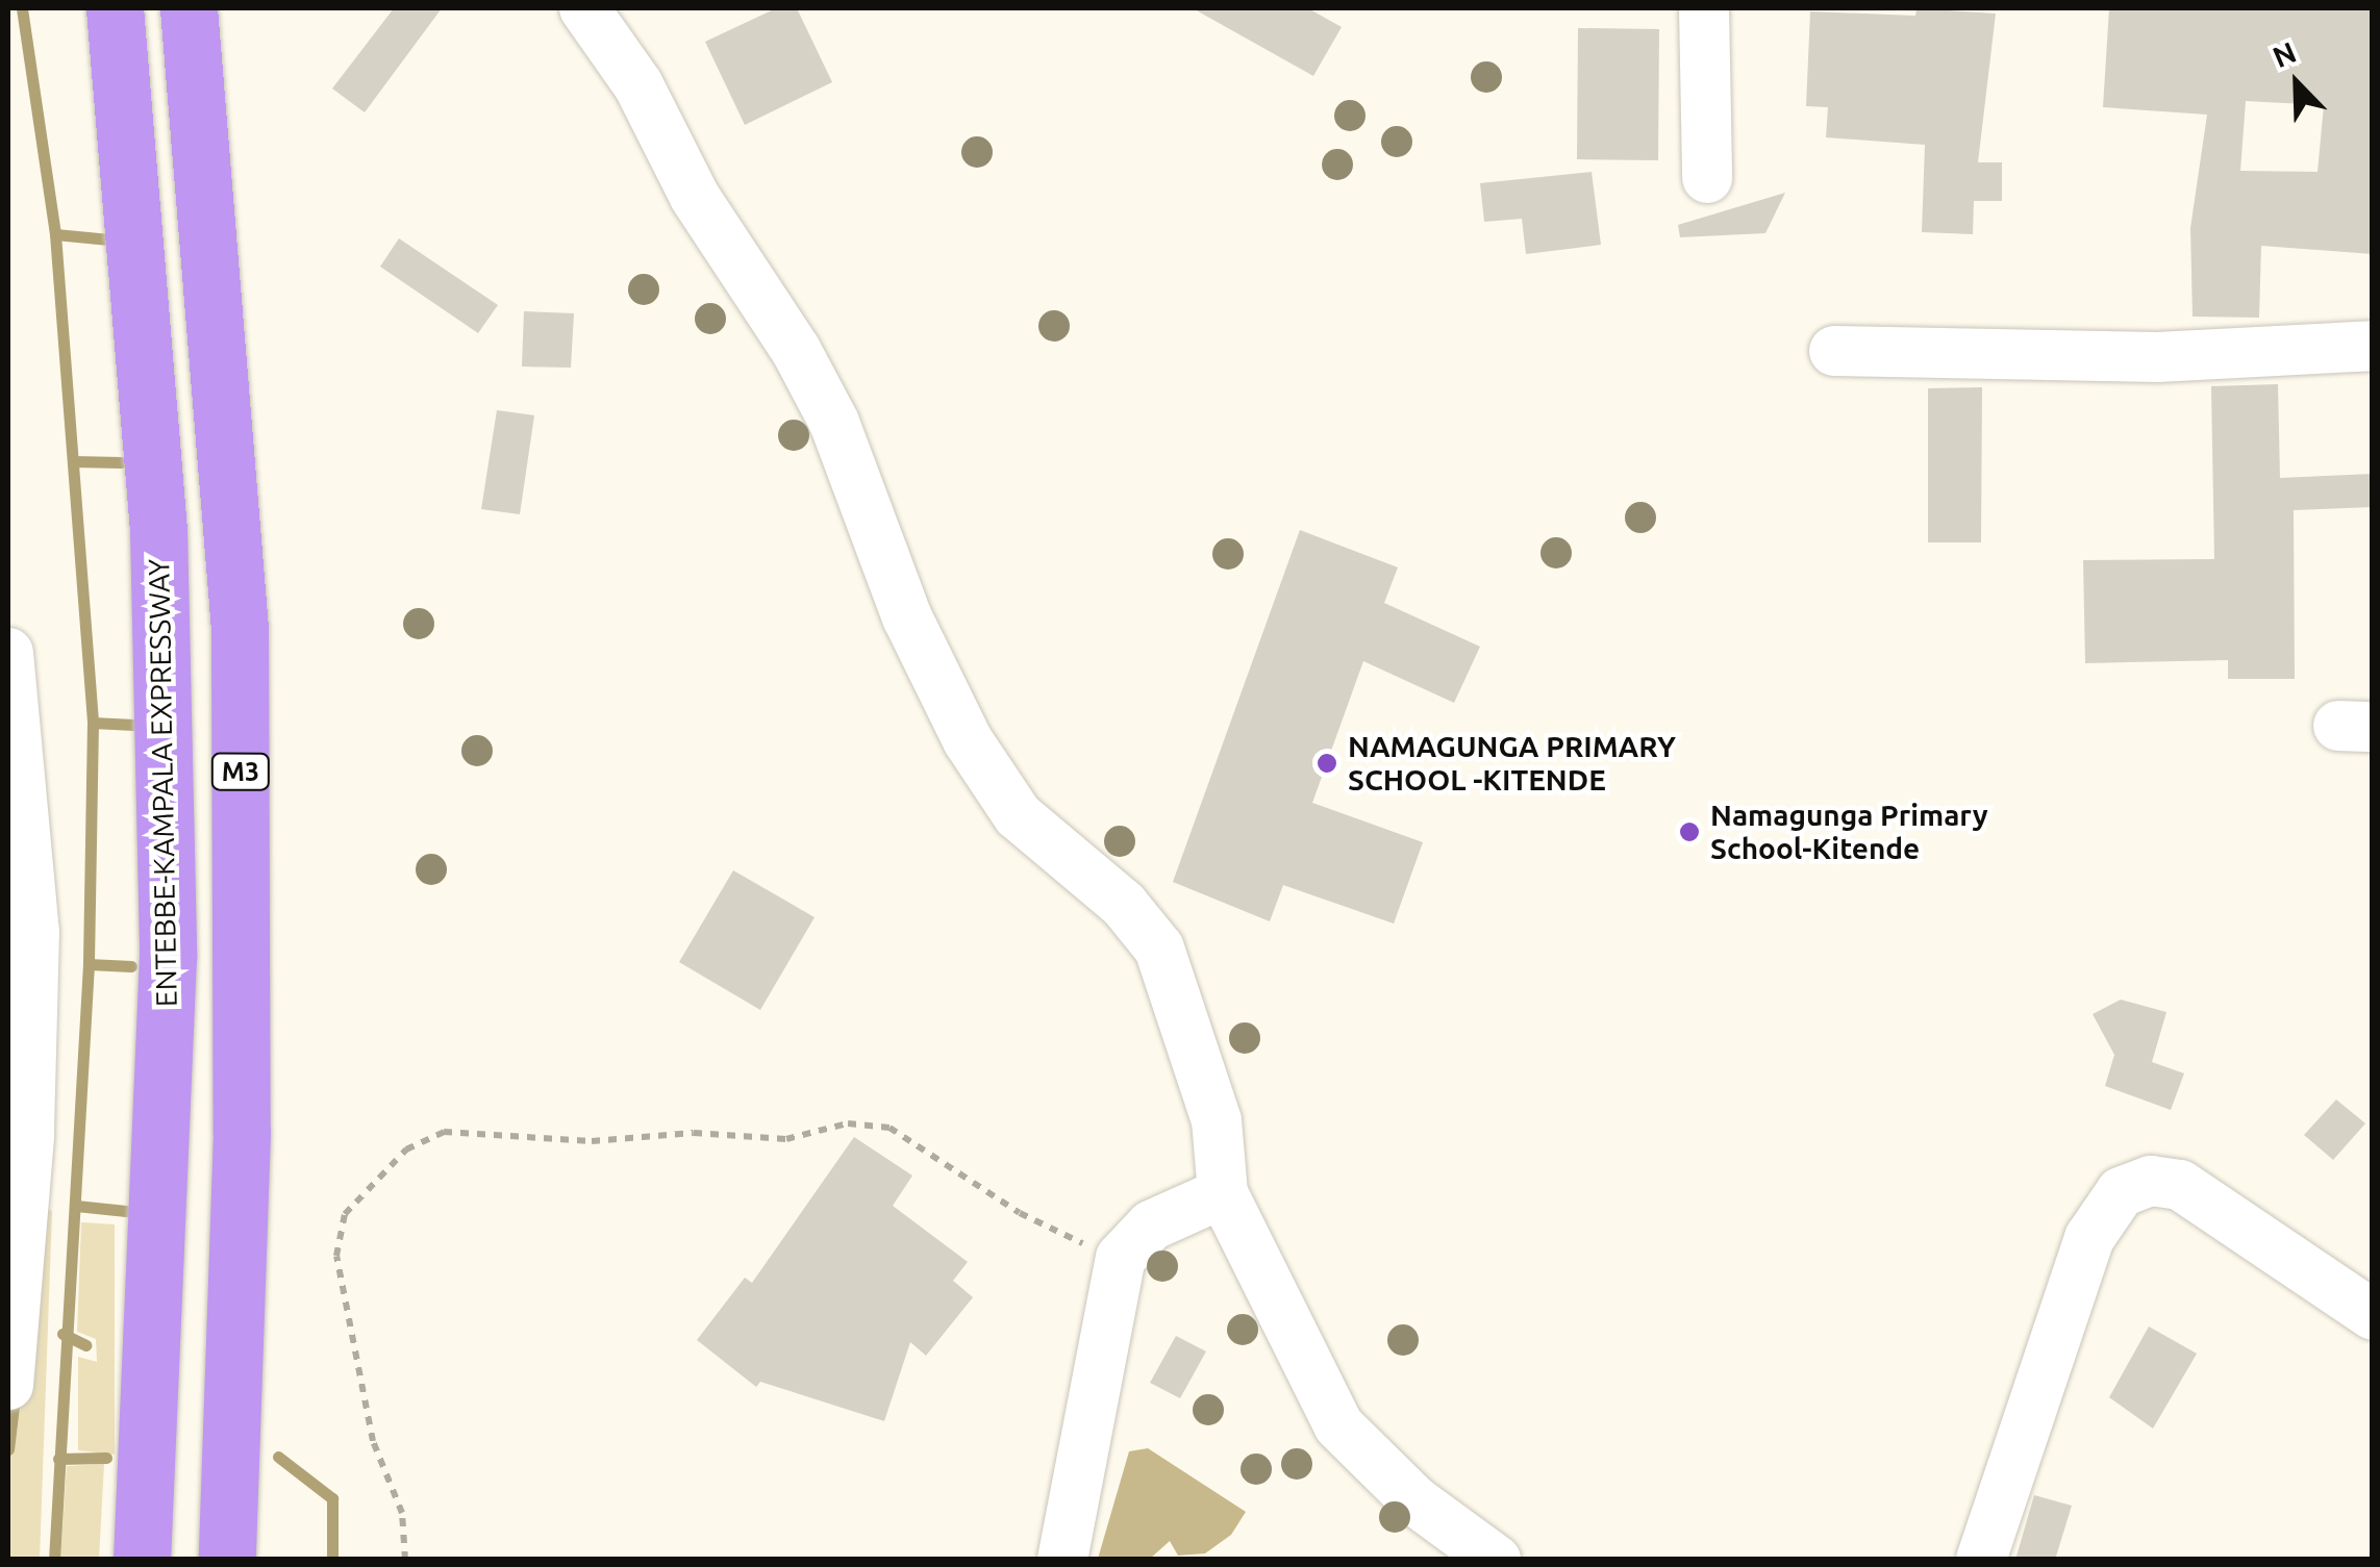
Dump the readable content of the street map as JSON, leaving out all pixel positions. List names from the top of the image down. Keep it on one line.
{"streets":{"highway":["M3","ENTEBBE-KAMPALA EXPRESSWAY"]},"places":["NAMAGUNGA PRIMARY SCHOOL -KITENDE","Namagunga Primary School-Kitende"],"north":"top left"}
